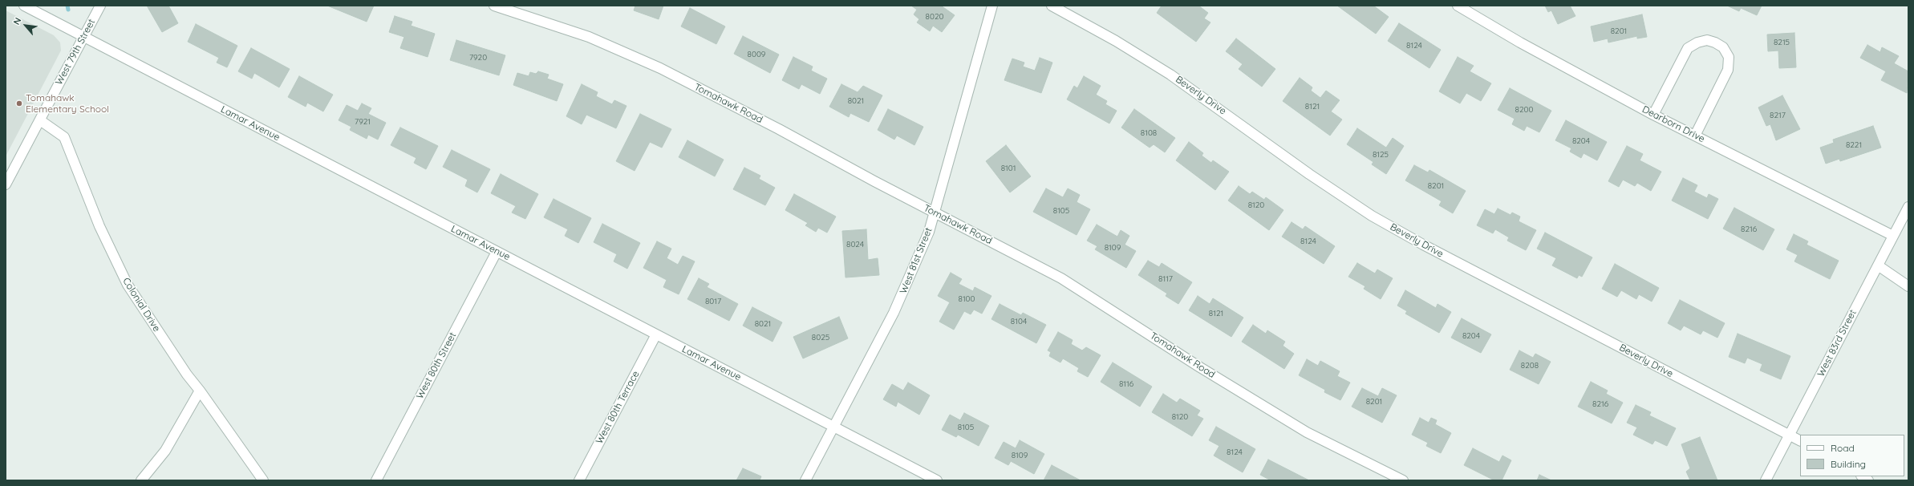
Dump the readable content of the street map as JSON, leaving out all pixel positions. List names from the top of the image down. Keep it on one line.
{"streets":{"street":["West 79th Street","Beverly Drive","Tomahawk Road","Lamar Avenue","Dearborn Drive","West 81st Street","Colonial Drive","West 83rd Street","West 80th Street","West 80th Terrace"]},"crossings":[["West 79th Street","Lamar Avenue"],["West 79th Street","Colonial Drive"],["Beverly Drive","West 83rd Street"],["Tomahawk Road","West 81st Street"],["Lamar Avenue","West 81st Street"],["Lamar Avenue","West 80th Street"],["Lamar Avenue","West 80th Terrace"],["Dearborn Drive","West 83rd Street"]],"places":["Tomahawk Elementary School"],"house_numbers":["8020","8201","8215","8124","8009","7920","8021","8121","8200","8217","7921","8108","8204","8221","8125","8101","8201","8120","8105","8216","8124","8024","8109","8117","8100","8017","8121","8104","8021","8204","8025","8208","8116","8201","8216","8120","8105","8124","8109"],"legend":["Road","Building"],"north":"top left"}
